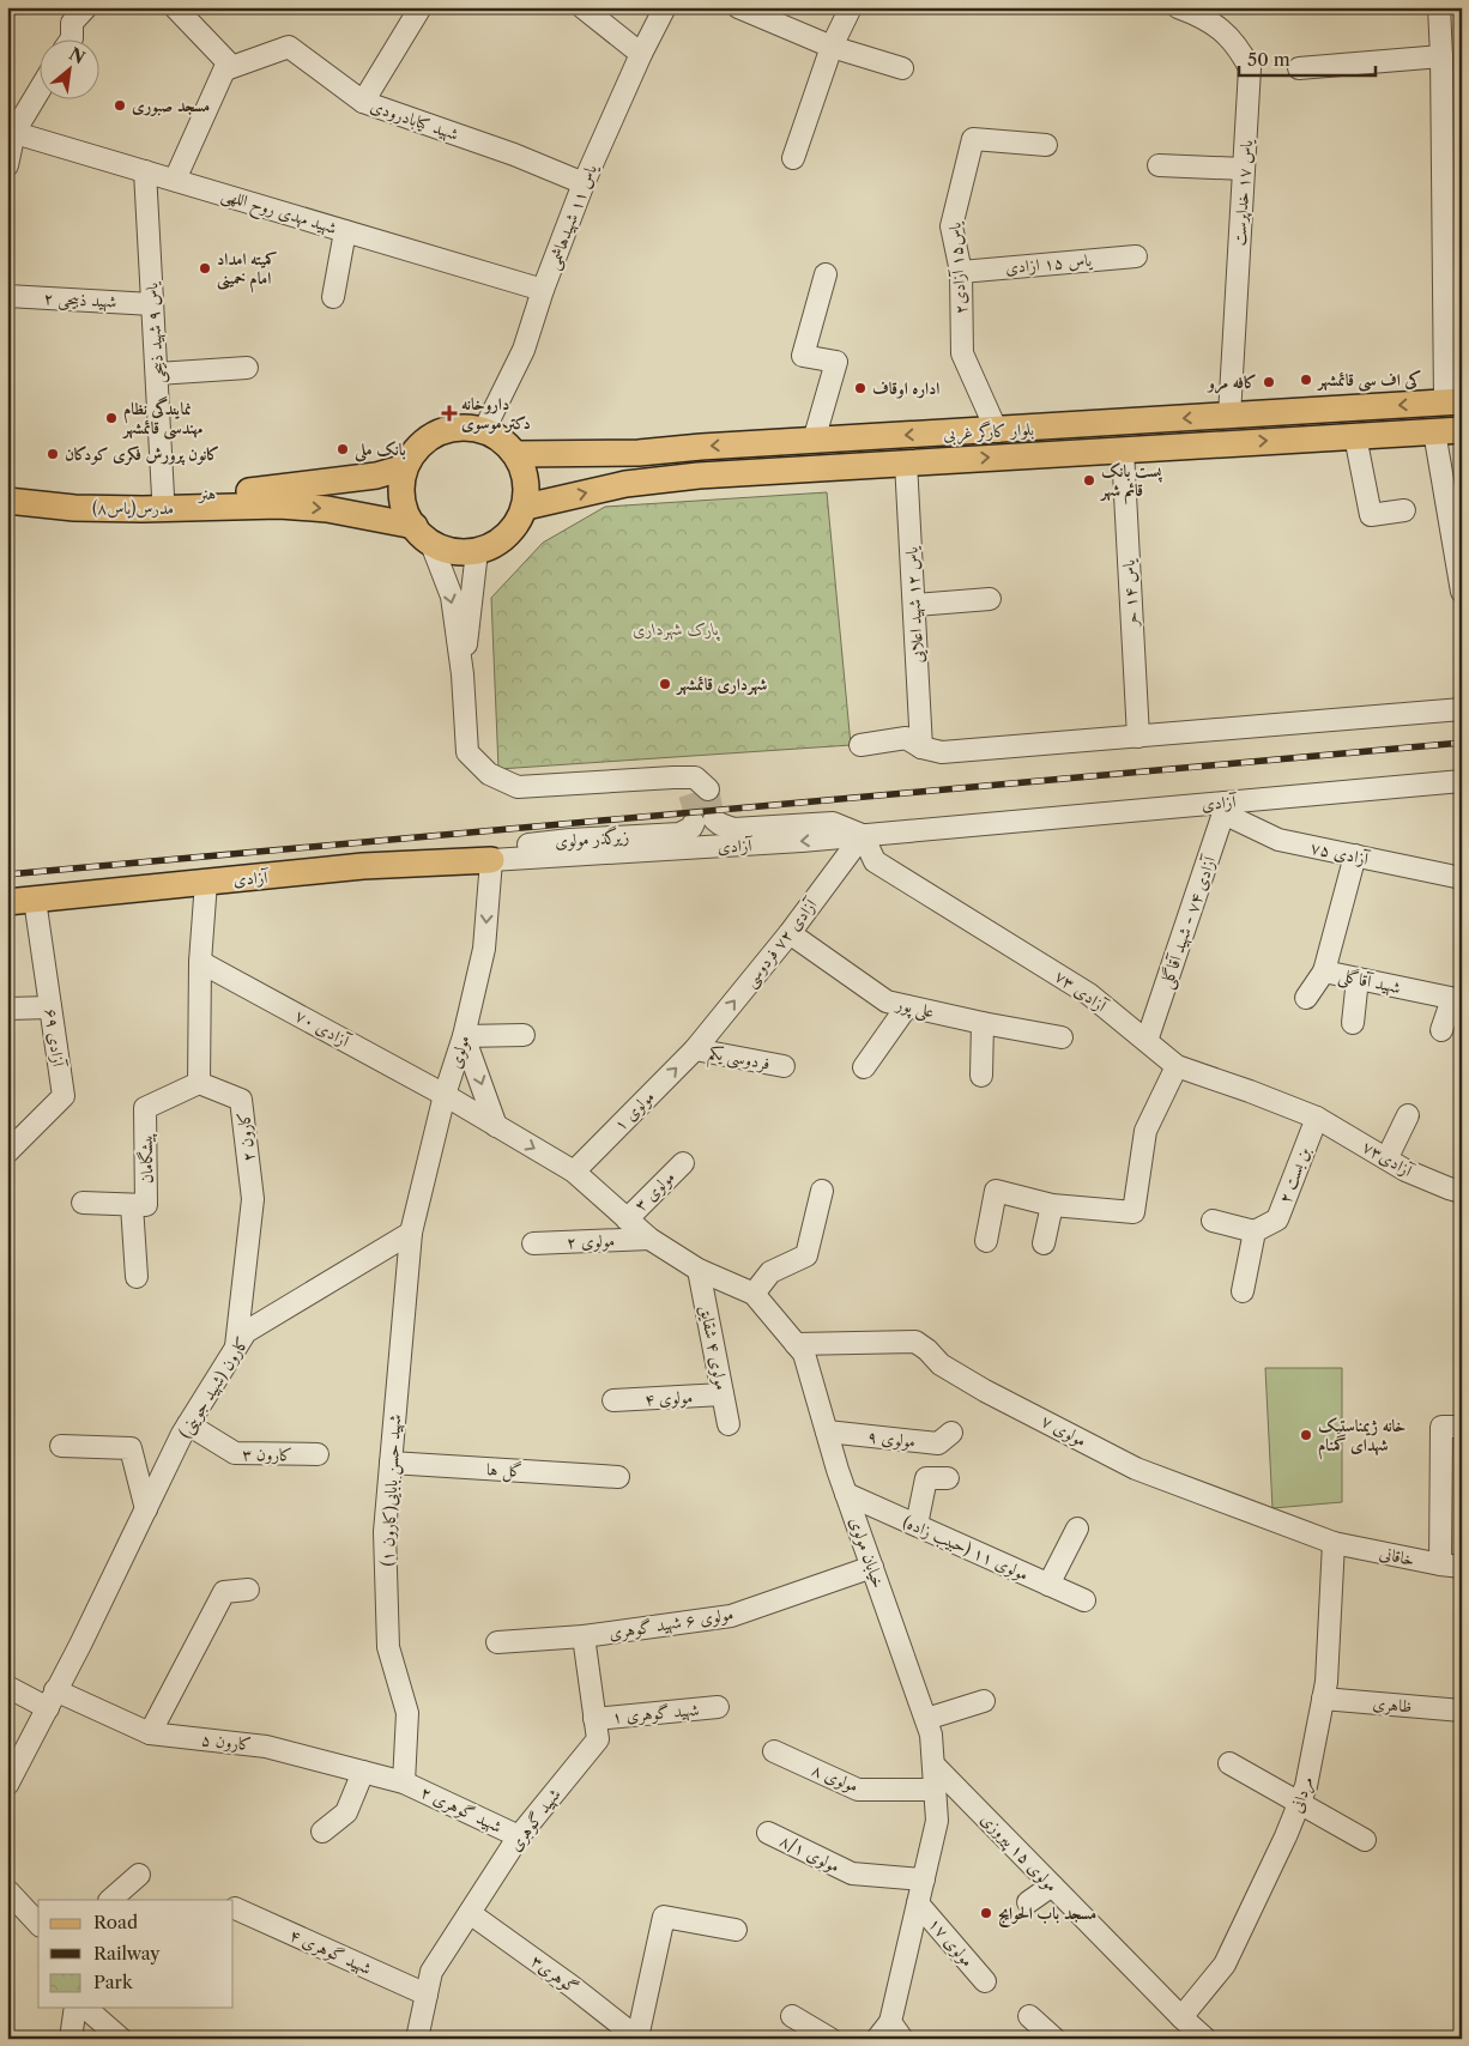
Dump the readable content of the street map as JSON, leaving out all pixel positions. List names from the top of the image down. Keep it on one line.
{"streets":{"main road":["بلوار کارگر غربی","هنر","مدرس(یاس۸)","آزادی"],"street":["شهید کیابادرودی","یاس ۱۷ خداپرست","شهید مهدی روح اللهی","یاس ۱۱ شهیدهاشمی","یاس ۱۵ ازادی","یاس۱۵ آزادی۲","شهید ذبیحی ۲","یاس ۹ شهید ذبیحی","یاس ۱۴ حر","یاس ۱۲ شهید اعلایی","زیرگذر مولوی","آزادی ۷۵","آزادی ۷۴ - شهید آقاگلی","آزادی ۷۲ فردوسی","شهید آقاگلی","آزادی ۷۳","علی پور","آزادی ۷۰","آزادی ۶۹","مولوی","فردوسی یکم","مولوی ۱","کارون ۲","پیشگامان","آزادی۷۳","بن بست ۲","مولوی ۳","مولوی ۲","مولوی ۴ شقایق","کارون (شهید جوینی)","مولوی ۴","مولوی ۷","مولوی ۹","کارون ۳","گل ها","شهید حسن بابایی(کارون ۱)","مولوی ۱۱ (حبیب زاده)","خیابان مولوی","خاقانی","مولوی ۶ شهید گوهری","ظاهری","شهید گوهری ۱","کارون ۵","مولوی ۸","مردانی","شهید گوهری ۲","شهید گوهری","مولوی ۱۵ پیروزی","مولوی ۸/۱","مولوی ۱۷","شهید گوهری ۴","گوهری۳"]},"crossings":[["شهید کیابادرودی","یاس ۱۱ شهیدهاشمی"],["یاس ۱۷ خداپرست","بلوار کارگر غربی"],["شهید مهدی روح اللهی","یاس ۱۱ شهیدهاشمی"],["شهید مهدی روح اللهی","یاس ۹ شهید ذبیحی"],["یاس ۱۱ شهیدهاشمی","بلوار کارگر غربی"],["یاس ۱۱ شهیدهاشمی","هنر"],["یاس ۱۱ شهیدهاشمی","مدرس(یاس۸)"],["یاس ۱۵ ازادی","یاس۱۵ آزادی۲"],["یاس۱۵ آزادی۲","بلوار کارگر غربی"],["شهید ذبیحی ۲","یاس ۹ شهید ذبیحی"],["یاس ۹ شهید ذبیحی","هنر"],["بلوار کارگر غربی","هنر"],["بلوار کارگر غربی","مدرس(یاس۸)"],["بلوار کارگر غربی","یاس ۱۴ حر"],["بلوار کارگر غربی","یاس ۱۲ شهید اعلایی"],["هنر","مدرس(یاس۸)"],["آزادی","زیرگذر مولوی"],["آزادی","آزادی ۷۵"],["آزادی","آزادی ۷۴ - شهید آقاگلی"],["آزادی","آزادی ۷۲ فردوسی"],["آزادی","آزادی ۷۳"],["آزادی","آزادی ۶۹"],["آزادی","مولوی"],["زیرگذر مولوی","آزادی ۷۲ فردوسی"],["زیرگذر مولوی","آزادی ۷۳"],["زیرگذر مولوی","مولوی"],["آزادی ۷۵","آزادی ۷۴ - شهید آقاگلی"],["آزادی ۷۵","شهید آقاگلی"],["آزادی ۷۴ - شهید آقاگلی","آزادی ۷۳"],["آزادی ۷۲ فردوسی","آزادی ۷۳"],["آزادی ۷۲ فردوسی","علی پور"],["آزادی ۷۲ فردوسی","فردوسی یکم"],["آزادی ۷۲ فردوسی","مولوی ۱"],["آزادی ۷۳","آزادی۷۳"],["آزادی ۷۳","بن بست ۲"],["آزادی ۷۰","مولوی"],["فردوسی یکم","مولوی ۱"],["مولوی ۱","خیابان مولوی"],["کارون ۲","پیشگامان"],["کارون ۲","کارون (شهید جوینی)"],["آزادی۷۳","بن بست ۲"],["مولوی ۳","خیابان مولوی"],["مولوی ۲","خیابان مولوی"],["مولوی ۴ شقایق","مولوی ۴"],["مولوی ۴ شقایق","خیابان مولوی"],["کارون (شهید جوینی)","کارون ۳"],["کارون (شهید جوینی)","شهید حسن بابایی(کارون ۱)"],["کارون (شهید جوینی)","کارون ۵"],["مولوی ۷","خیابان مولوی"],["مولوی ۷","خاقانی"],["مولوی ۷","مردانی"],["مولوی ۹","خیابان مولوی"],["گل ها","شهید حسن بابایی(کارون ۱)"],["شهید حسن بابایی(کارون ۱)","کارون ۵"],["شهید حسن بابایی(کارون ۱)","شهید گوهری ۲"],["مولوی ۱۱ (حبیب زاده)","خیابان مولوی"],["خیابان مولوی","مولوی ۶ شهید گوهری"],["خیابان مولوی","مولوی ۸"],["خیابان مولوی","مولوی ۱۵ پیروزی"],["خیابان مولوی","مولوی ۸/۱"],["خیابان مولوی","مولوی ۱۷"],["خاقانی","مردانی"],["مولوی ۶ شهید گوهری","شهید گوهری"],["ظاهری","مردانی"],["شهید گوهری ۱","شهید گوهری"],["کارون ۵","شهید گوهری ۲"],["مردانی","مولوی ۱۵ پیروزی"],["شهید گوهری ۲","شهید گوهری"],["شهید گوهری","شهید گوهری ۴"],["شهید گوهری","گوهری۳"]],"one_way":["مدرس(یاس۸)","مولوی","مولوی ۱"],"parks":["پارک شهرداری"],"places":{"other":["مسجد صبوری","کمیته امداد امام خمینی","کی اف سی قائمشهر","کافه مرو","اداره اوقاف","نمایندگی نظام مهندسی قائمشهر","بانک ملی","کانون پرورش فکری کودکان","پست بانک قائم شهر","شهرداری قائمشهر","خانه ژیمناستیک شهدای گمنام","مسجد باب الحوایج"],"health":["داروخانه دکتر موسوی"]},"legend":["Road","Railway","Park"],"scale_bar":"50 m","north":"top right"}
